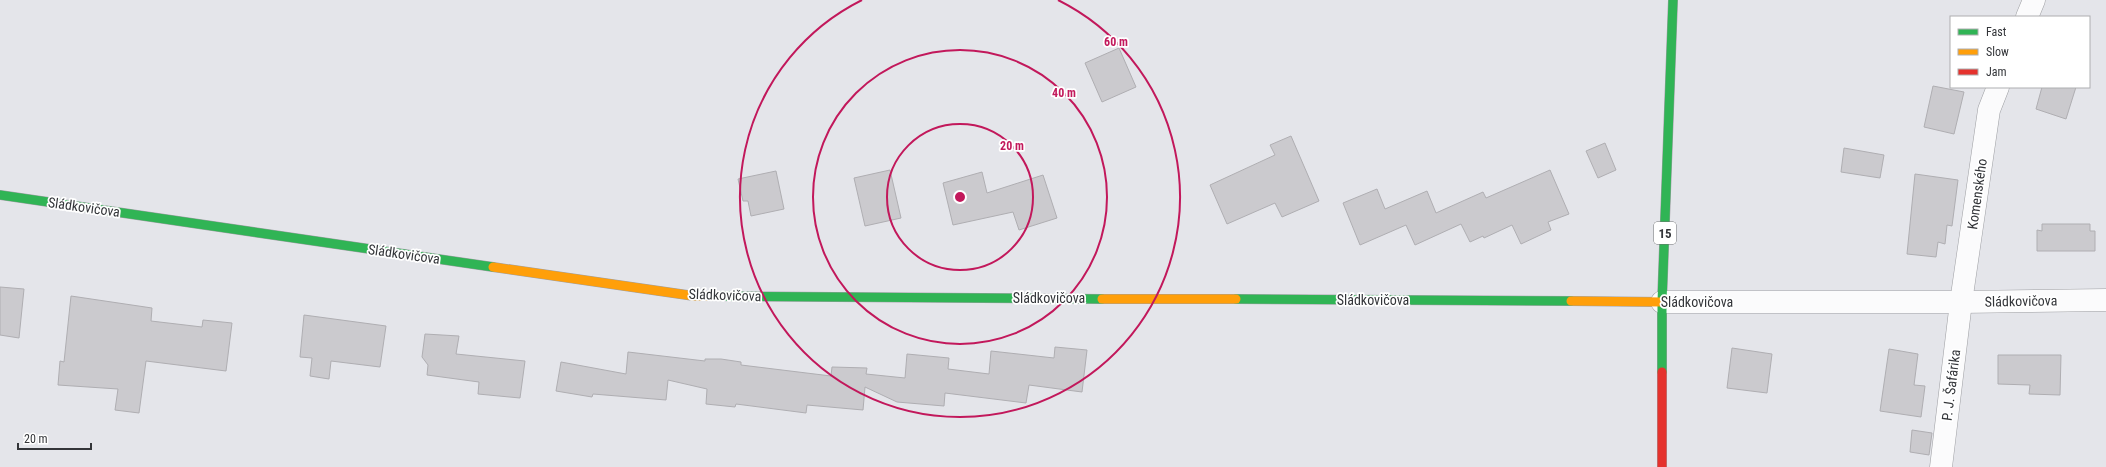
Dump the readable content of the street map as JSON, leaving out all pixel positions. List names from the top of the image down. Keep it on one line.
{"streets":{"street":["Komenského","Sládkovičova","15","P. J. Šafárika"]},"crossings":[["Komenského","Sládkovičova"],["Komenského","P. J. Šafárika"],["Sládkovičova","15"],["Sládkovičova","P. J. Šafárika"]],"legend":["Fast","Slow","Jam"],"scale_bar":"20 m","rings":["60 m","40 m","20 m"]}
